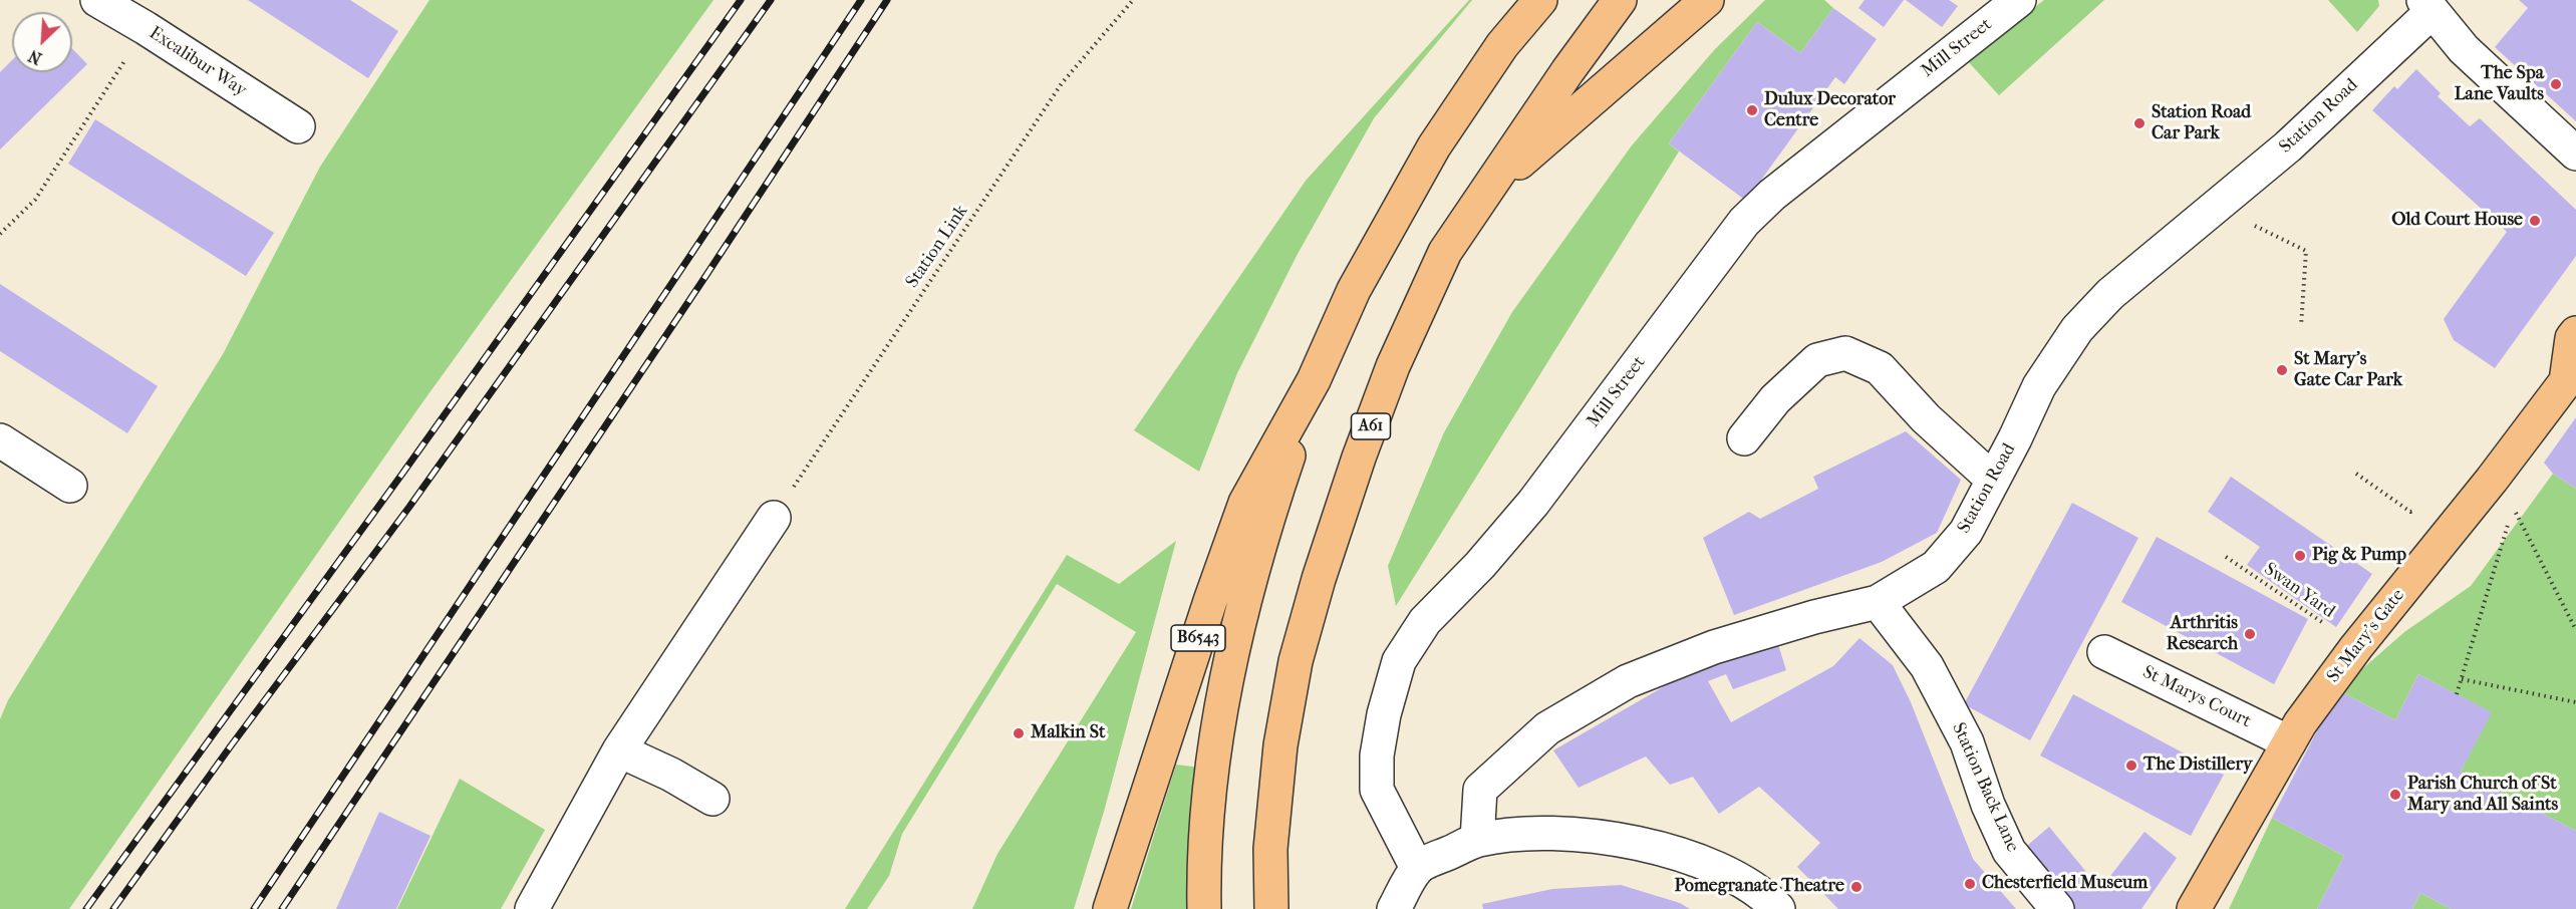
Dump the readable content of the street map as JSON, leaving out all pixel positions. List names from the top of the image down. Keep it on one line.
{"streets":{"main road":["A61","St Mary's Gate","B6543"],"street":["Mill Street","Excalibur Way","Station Road","St Marys Court","Station Back Lane"],"path":["Station Link","Swan Yard"]},"crossings":[["Station Road","Station Back Lane"],["Swan Yard","St Mary's Gate"],["St Mary's Gate","St Marys Court"]],"places":["The Spa Lane Vaults","Dulux Decorator Centre","Station Road Car Park","Old Court House","St Mary's Gate Car Park","Pig & Pump","Arthritis Research","Malkin St","The Distillery","Parish Church of St Mary and All Saints","Chesterfield Museum","Pomegranate Theatre"],"north":"bottom left"}
